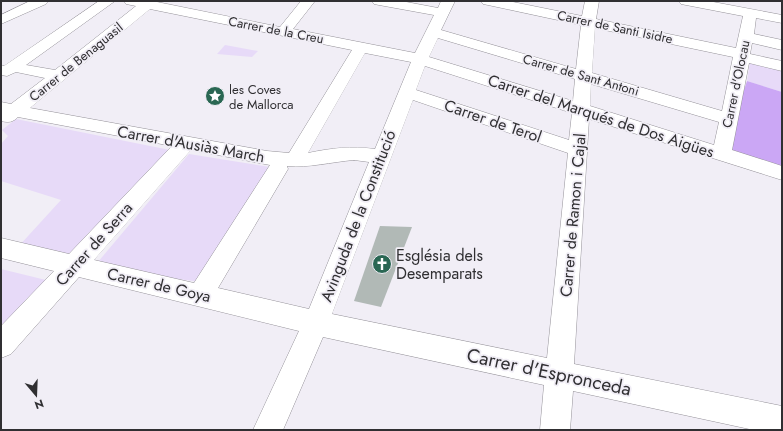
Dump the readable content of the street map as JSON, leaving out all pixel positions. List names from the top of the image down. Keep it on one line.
{"streets":{"street":["Carrer de Santi Isidre","Carrer de la Creu","Carrer de Benaguasil","Carrer de Sant Antoni","Carrer d'Olocau","Carrer del Marqués de Dos Aigües","Carrer de Terol","Carrer d'Ausiàs March","Carrer de Ramon i Cajal","Avinguda de la Constitució","Carrer de Serra","Carrer de Goya","Carrer d'Espronceda"]},"crossings":[["Carrer de Santi Isidre","Carrer d'Olocau"],["Carrer de Santi Isidre","Carrer de Ramon i Cajal"],["Carrer de la Creu","Carrer de Benaguasil"],["Carrer de la Creu","Carrer del Marqués de Dos Aigües"],["Carrer de la Creu","Avinguda de la Constitució"],["Carrer de Benaguasil","Carrer d'Ausiàs March"],["Carrer de Sant Antoni","Carrer d'Olocau"],["Carrer de Sant Antoni","Carrer de Ramon i Cajal"],["Carrer de Sant Antoni","Avinguda de la Constitució"],["Carrer d'Olocau","Carrer del Marqués de Dos Aigües"],["Carrer del Marqués de Dos Aigües","Carrer de Ramon i Cajal"],["Carrer del Marqués de Dos Aigües","Avinguda de la Constitució"],["Carrer de Terol","Carrer de Ramon i Cajal"],["Carrer de Terol","Avinguda de la Constitució"],["Carrer d'Ausiàs March","Avinguda de la Constitució"],["Carrer d'Ausiàs March","Carrer de Serra"],["Carrer de Ramon i Cajal","Carrer d'Espronceda"],["Avinguda de la Constitució","Carrer de Goya"],["Avinguda de la Constitució","Carrer d'Espronceda"],["Carrer de Serra","Carrer de Goya"],["Carrer de Goya","Carrer d'Espronceda"]],"places":{"place":["les Coves de Mallorca"],"church":["Església dels Desemparats"]},"north":"bottom"}
